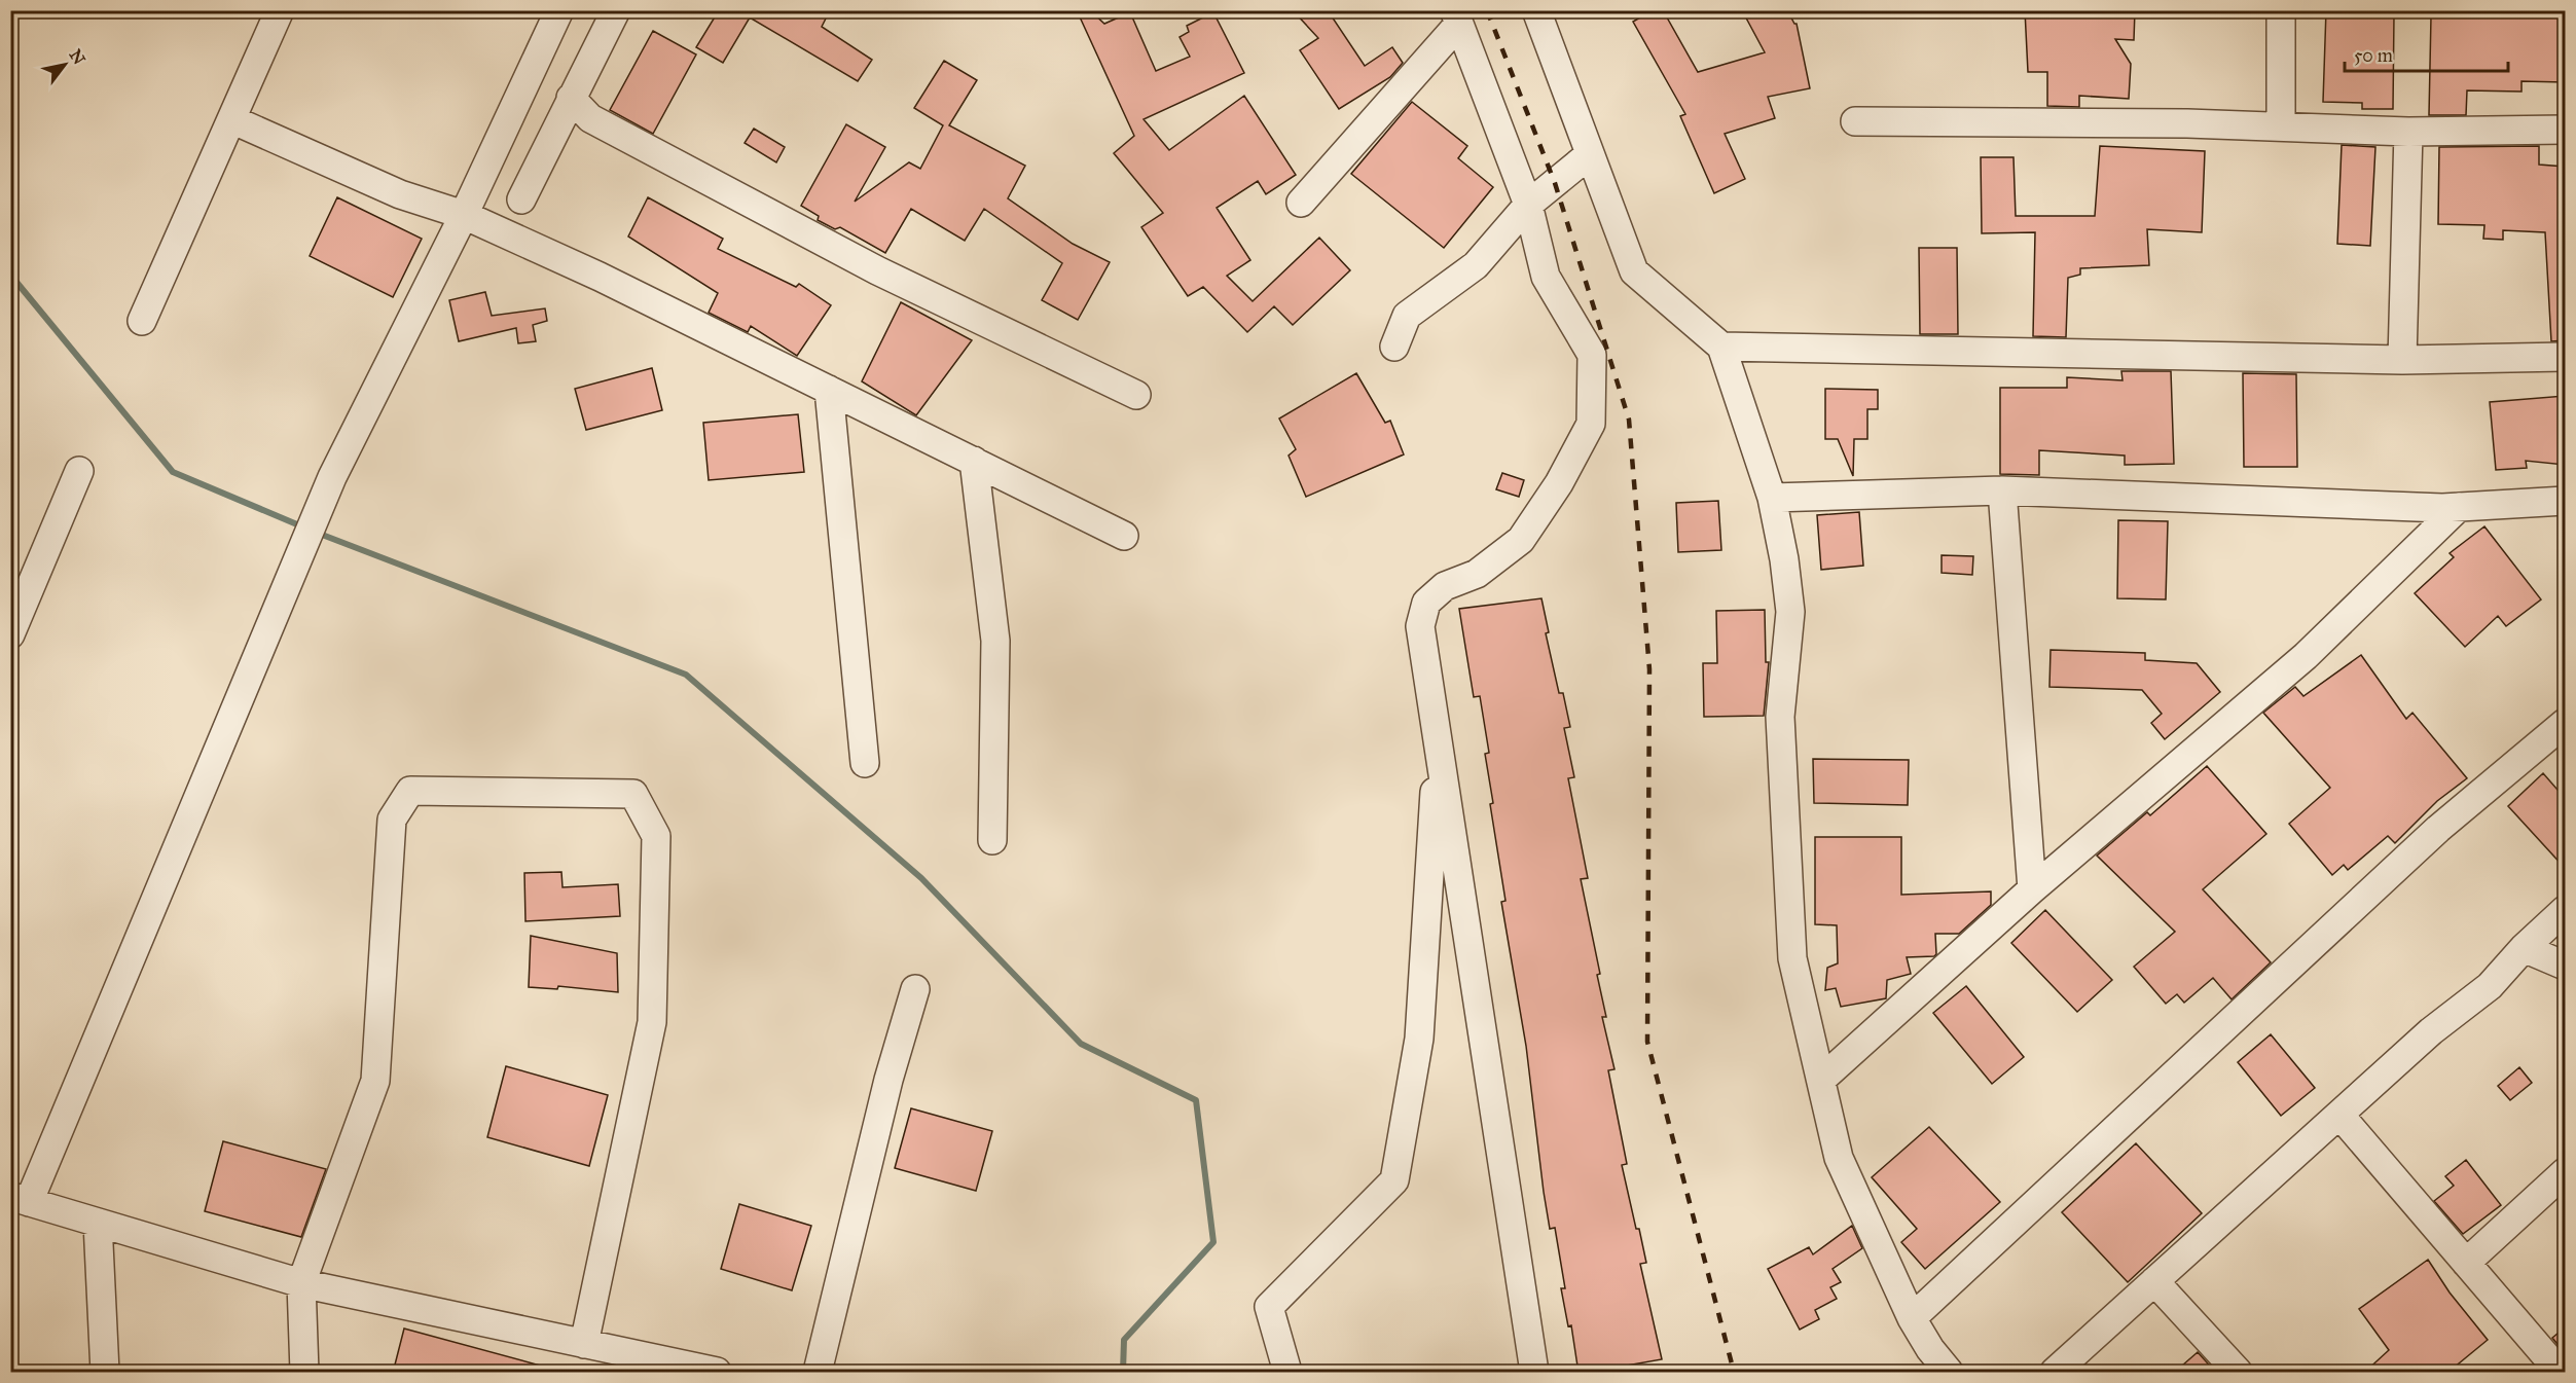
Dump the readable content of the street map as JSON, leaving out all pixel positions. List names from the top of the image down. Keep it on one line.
{"scale_bar":"50 m","north":"top right"}
